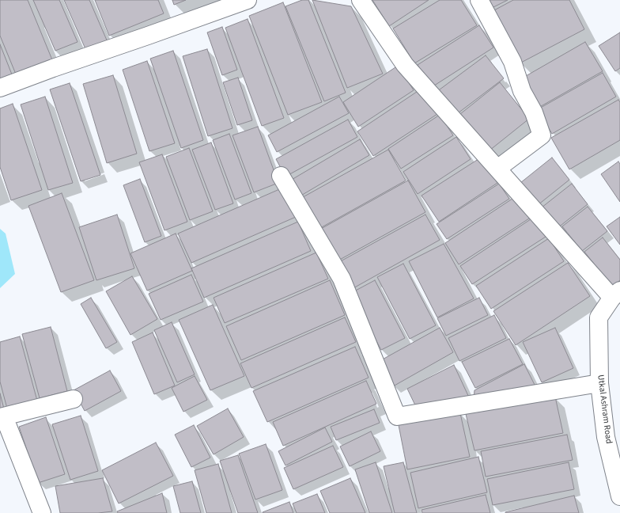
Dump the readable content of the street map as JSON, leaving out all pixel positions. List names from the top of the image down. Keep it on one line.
{"streets":{"street":["Utkal Ashram Road"]}}
